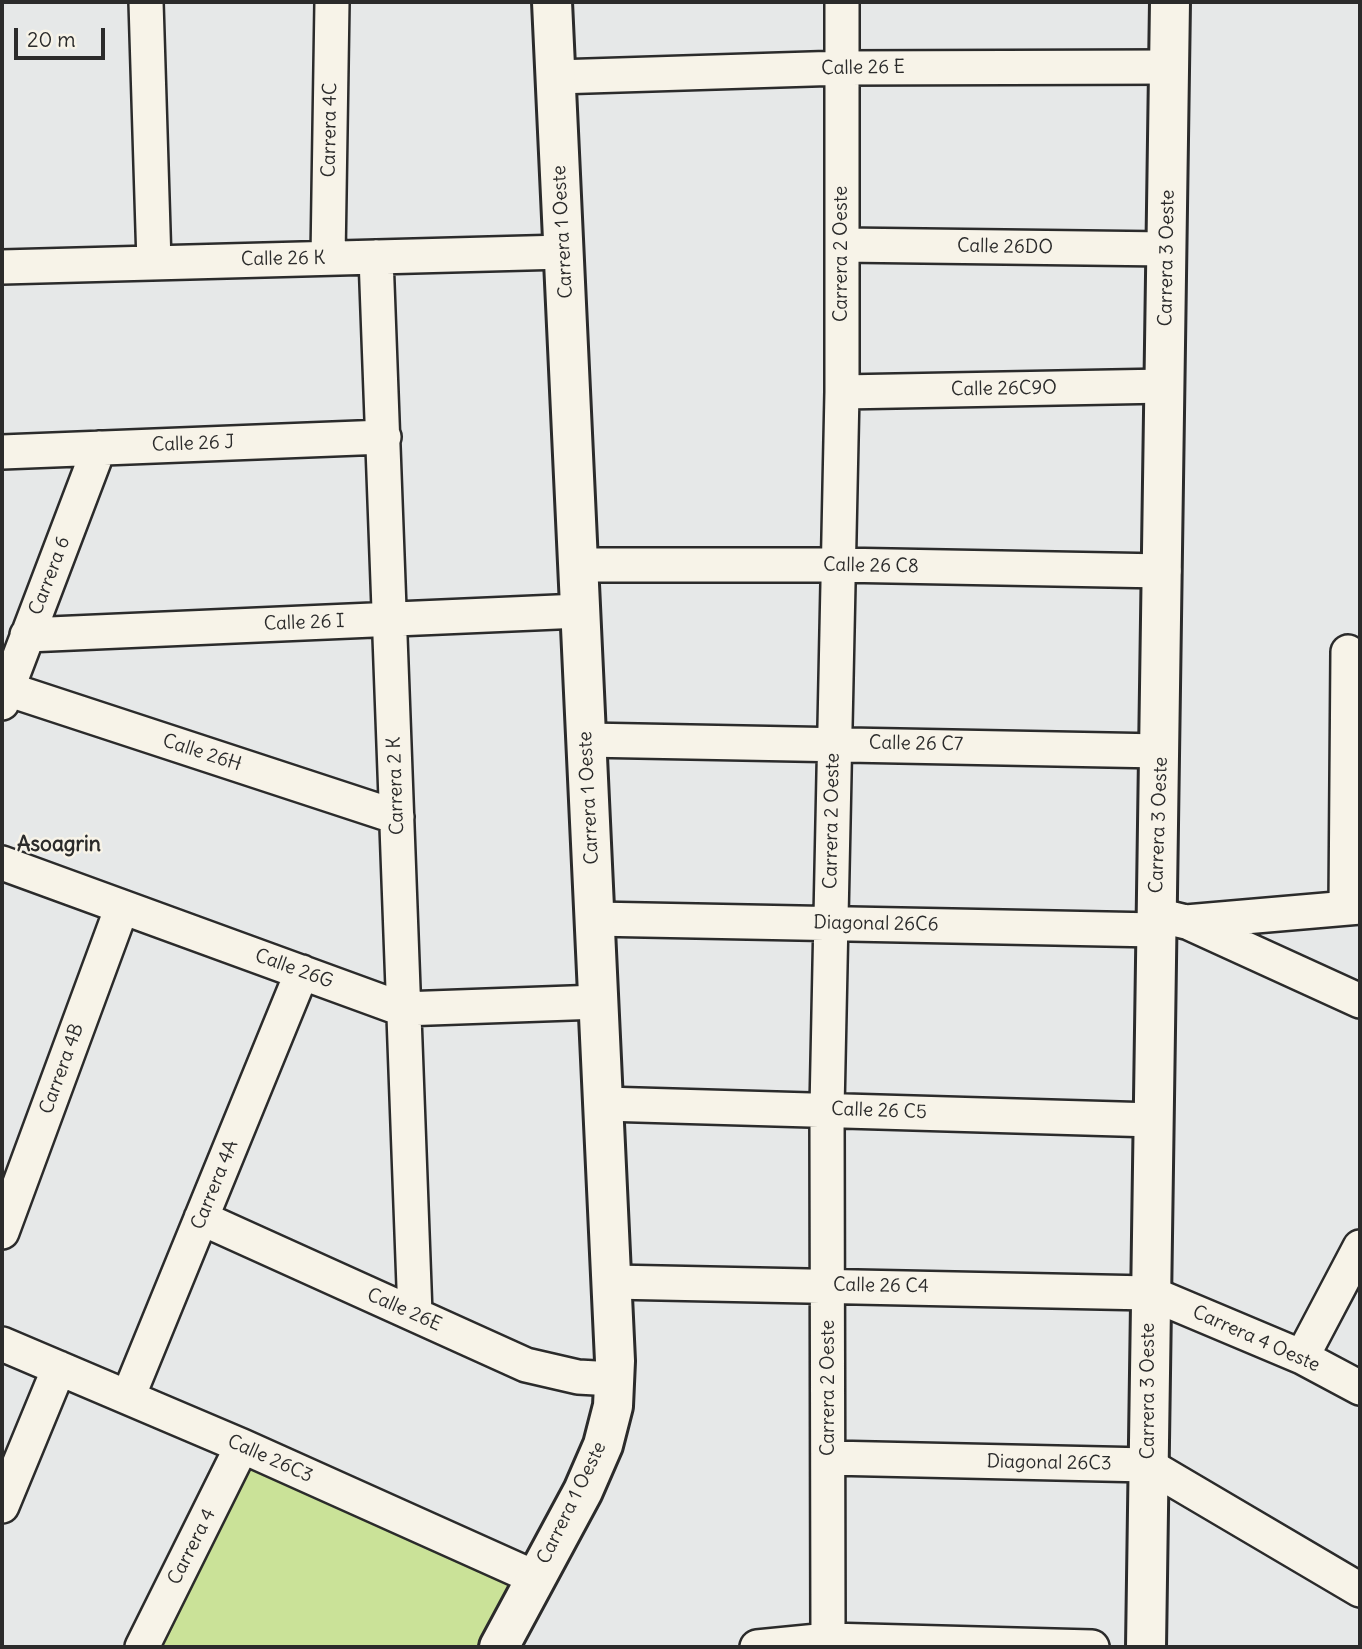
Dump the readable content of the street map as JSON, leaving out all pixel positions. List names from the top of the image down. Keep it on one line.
{"streets":{"street":["Calle 26 E","Carrera 4C","Carrera 1 Oeste","Calle 26DO","Carrera 2 Oeste","Carrera 3 Oeste","Calle 26 K","Calle 26C9O","Calle 26 J","Calle 26 C8","Carrera 6","Calle 26 I","Calle 26 C7","Calle 26H","Carrera 2 K","Diagonal 26C6","Calle 26G","Carrera 4B","Calle 26 C5","Carrera 4A","Calle 26 C4","Calle 26E","Carrera 4 Oeste","Calle 26C3","Diagonal 26C3","Carrera 4"]},"crossings":[["Calle 26 E","Carrera 1 Oeste"],["Calle 26 E","Carrera 2 Oeste"],["Calle 26 E","Carrera 3 Oeste"],["Carrera 4C","Calle 26 K"],["Carrera 1 Oeste","Calle 26 K"],["Carrera 1 Oeste","Calle 26 C8"],["Carrera 1 Oeste","Calle 26 I"],["Carrera 1 Oeste","Calle 26 C7"],["Carrera 1 Oeste","Diagonal 26C6"],["Carrera 1 Oeste","Calle 26G"],["Carrera 1 Oeste","Calle 26 C5"],["Carrera 1 Oeste","Calle 26 C4"],["Carrera 1 Oeste","Calle 26E"],["Carrera 1 Oeste","Calle 26C3"],["Calle 26DO","Carrera 2 Oeste"],["Calle 26DO","Carrera 3 Oeste"],["Carrera 2 Oeste","Calle 26C9O"],["Carrera 2 Oeste","Calle 26 C8"],["Carrera 2 Oeste","Calle 26 C7"],["Carrera 2 Oeste","Diagonal 26C6"],["Carrera 2 Oeste","Calle 26 C5"],["Carrera 2 Oeste","Calle 26 C4"],["Carrera 2 Oeste","Diagonal 26C3"],["Carrera 3 Oeste","Calle 26C9O"],["Carrera 3 Oeste","Calle 26 C8"],["Carrera 3 Oeste","Calle 26 C7"],["Carrera 3 Oeste","Diagonal 26C6"],["Carrera 3 Oeste","Calle 26 C5"],["Carrera 3 Oeste","Calle 26 C4"],["Carrera 3 Oeste","Carrera 4 Oeste"],["Carrera 3 Oeste","Diagonal 26C3"],["Calle 26 K","Carrera 2 K"],["Calle 26 J","Carrera 6"],["Calle 26 J","Carrera 2 K"],["Carrera 6","Calle 26 I"],["Carrera 6","Calle 26H"],["Calle 26 I","Carrera 2 K"],["Calle 26H","Carrera 2 K"],["Carrera 2 K","Calle 26G"],["Carrera 2 K","Calle 26E"],["Calle 26G","Carrera 4B"],["Calle 26G","Carrera 4A"],["Carrera 4A","Calle 26E"],["Carrera 4A","Calle 26C3"],["Calle 26 C4","Carrera 4 Oeste"],["Calle 26C3","Carrera 4"]],"districts":["Asoagrin"],"scale_bar":"20 m"}
